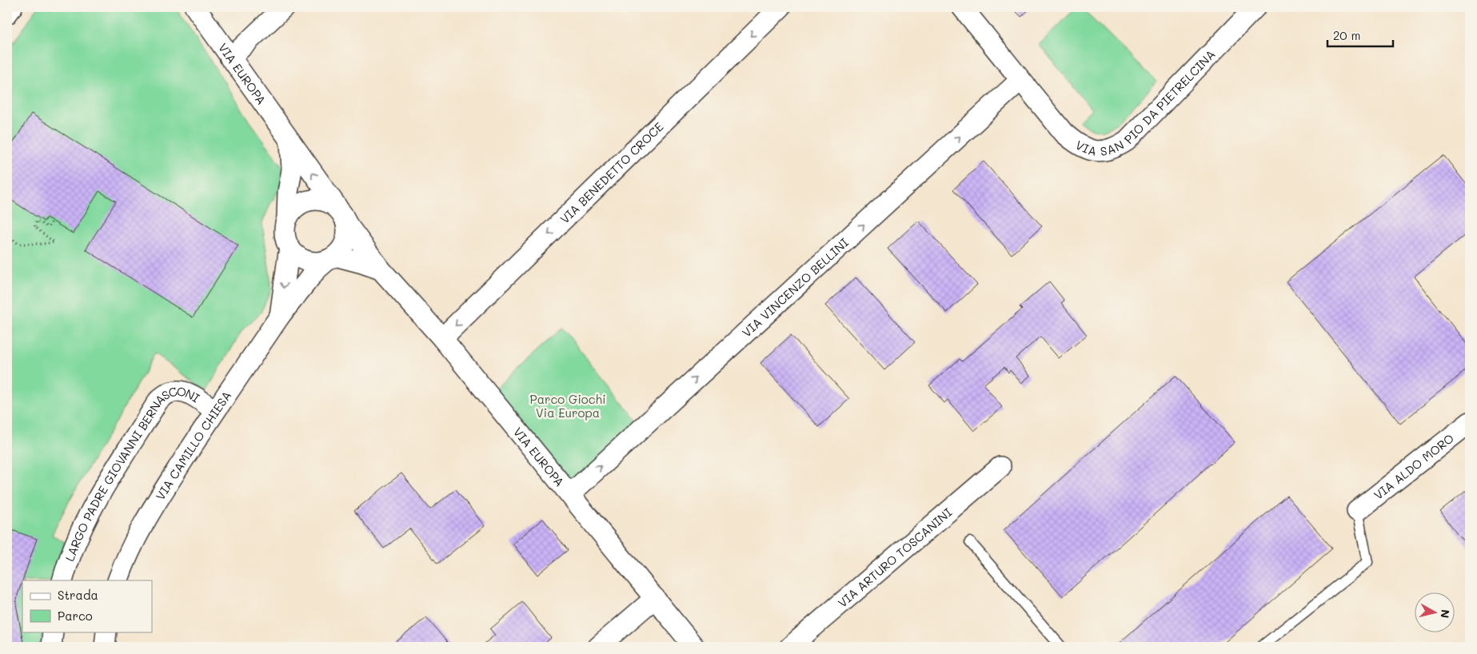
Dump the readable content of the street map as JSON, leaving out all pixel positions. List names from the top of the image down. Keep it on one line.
{"streets":{"street":["VIA EUROPA","VIA SAN PIO DA PIETRELCINA","VIA BENEDETTO CROCE","VIA VINCENZO BELLINI","VIA CAMILLO CHIESA","VIA ALDO MORO","LARGO PADRE GIOVANNI BERNASCONI","VIA ARTURO TOSCANINI"]},"crossings":[["VIA EUROPA","VIA BENEDETTO CROCE"],["VIA EUROPA","VIA VINCENZO BELLINI"],["VIA EUROPA","VIA CAMILLO CHIESA"],["VIA SAN PIO DA PIETRELCINA","VIA VINCENZO BELLINI"],["VIA CAMILLO CHIESA","LARGO PADRE GIOVANNI BERNASCONI"]],"one_way":["VIA BENEDETTO CROCE","VIA VINCENZO BELLINI"],"parks":["Parco Giochi Via Europa"],"legend":["Strada","Parco"],"scale_bar":"20 m","north":"right"}
